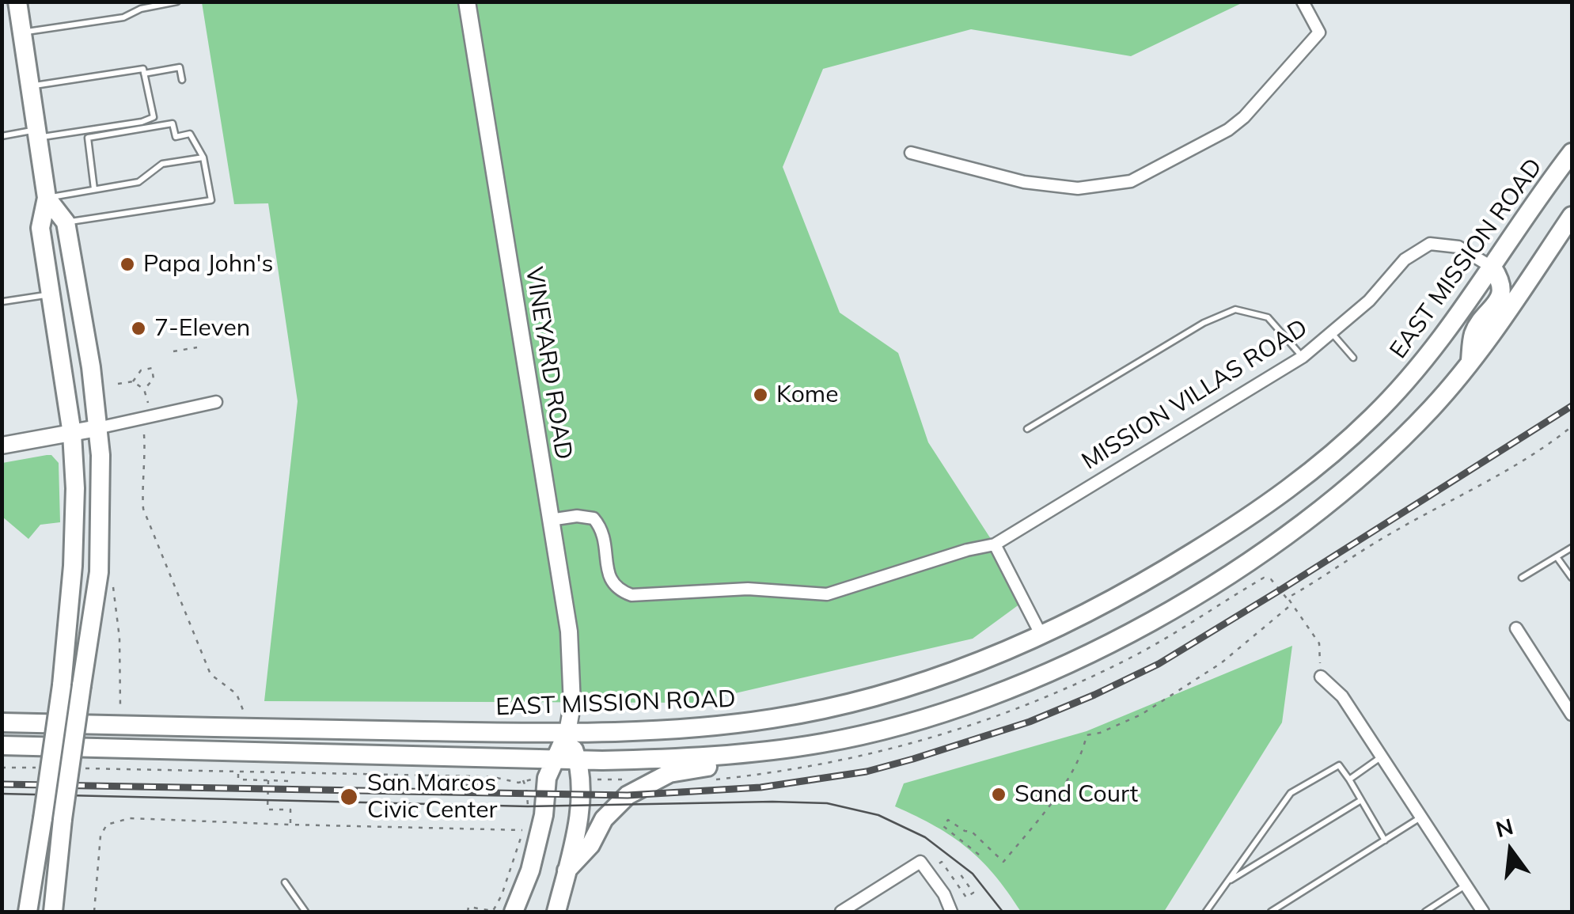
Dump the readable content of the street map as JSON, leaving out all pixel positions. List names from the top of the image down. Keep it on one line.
{"streets":{"main road":["EAST MISSION ROAD","VINEYARD ROAD"],"street":["MISSION VILLAS ROAD"]},"crossings":[["EAST MISSION ROAD","VINEYARD ROAD"],["EAST MISSION ROAD","MISSION VILLAS ROAD"],["VINEYARD ROAD","MISSION VILLAS ROAD"]],"places":["Papa John's","7-Eleven","Kome","Sand Court","San Marcos Civic Center"],"north":"top"}
